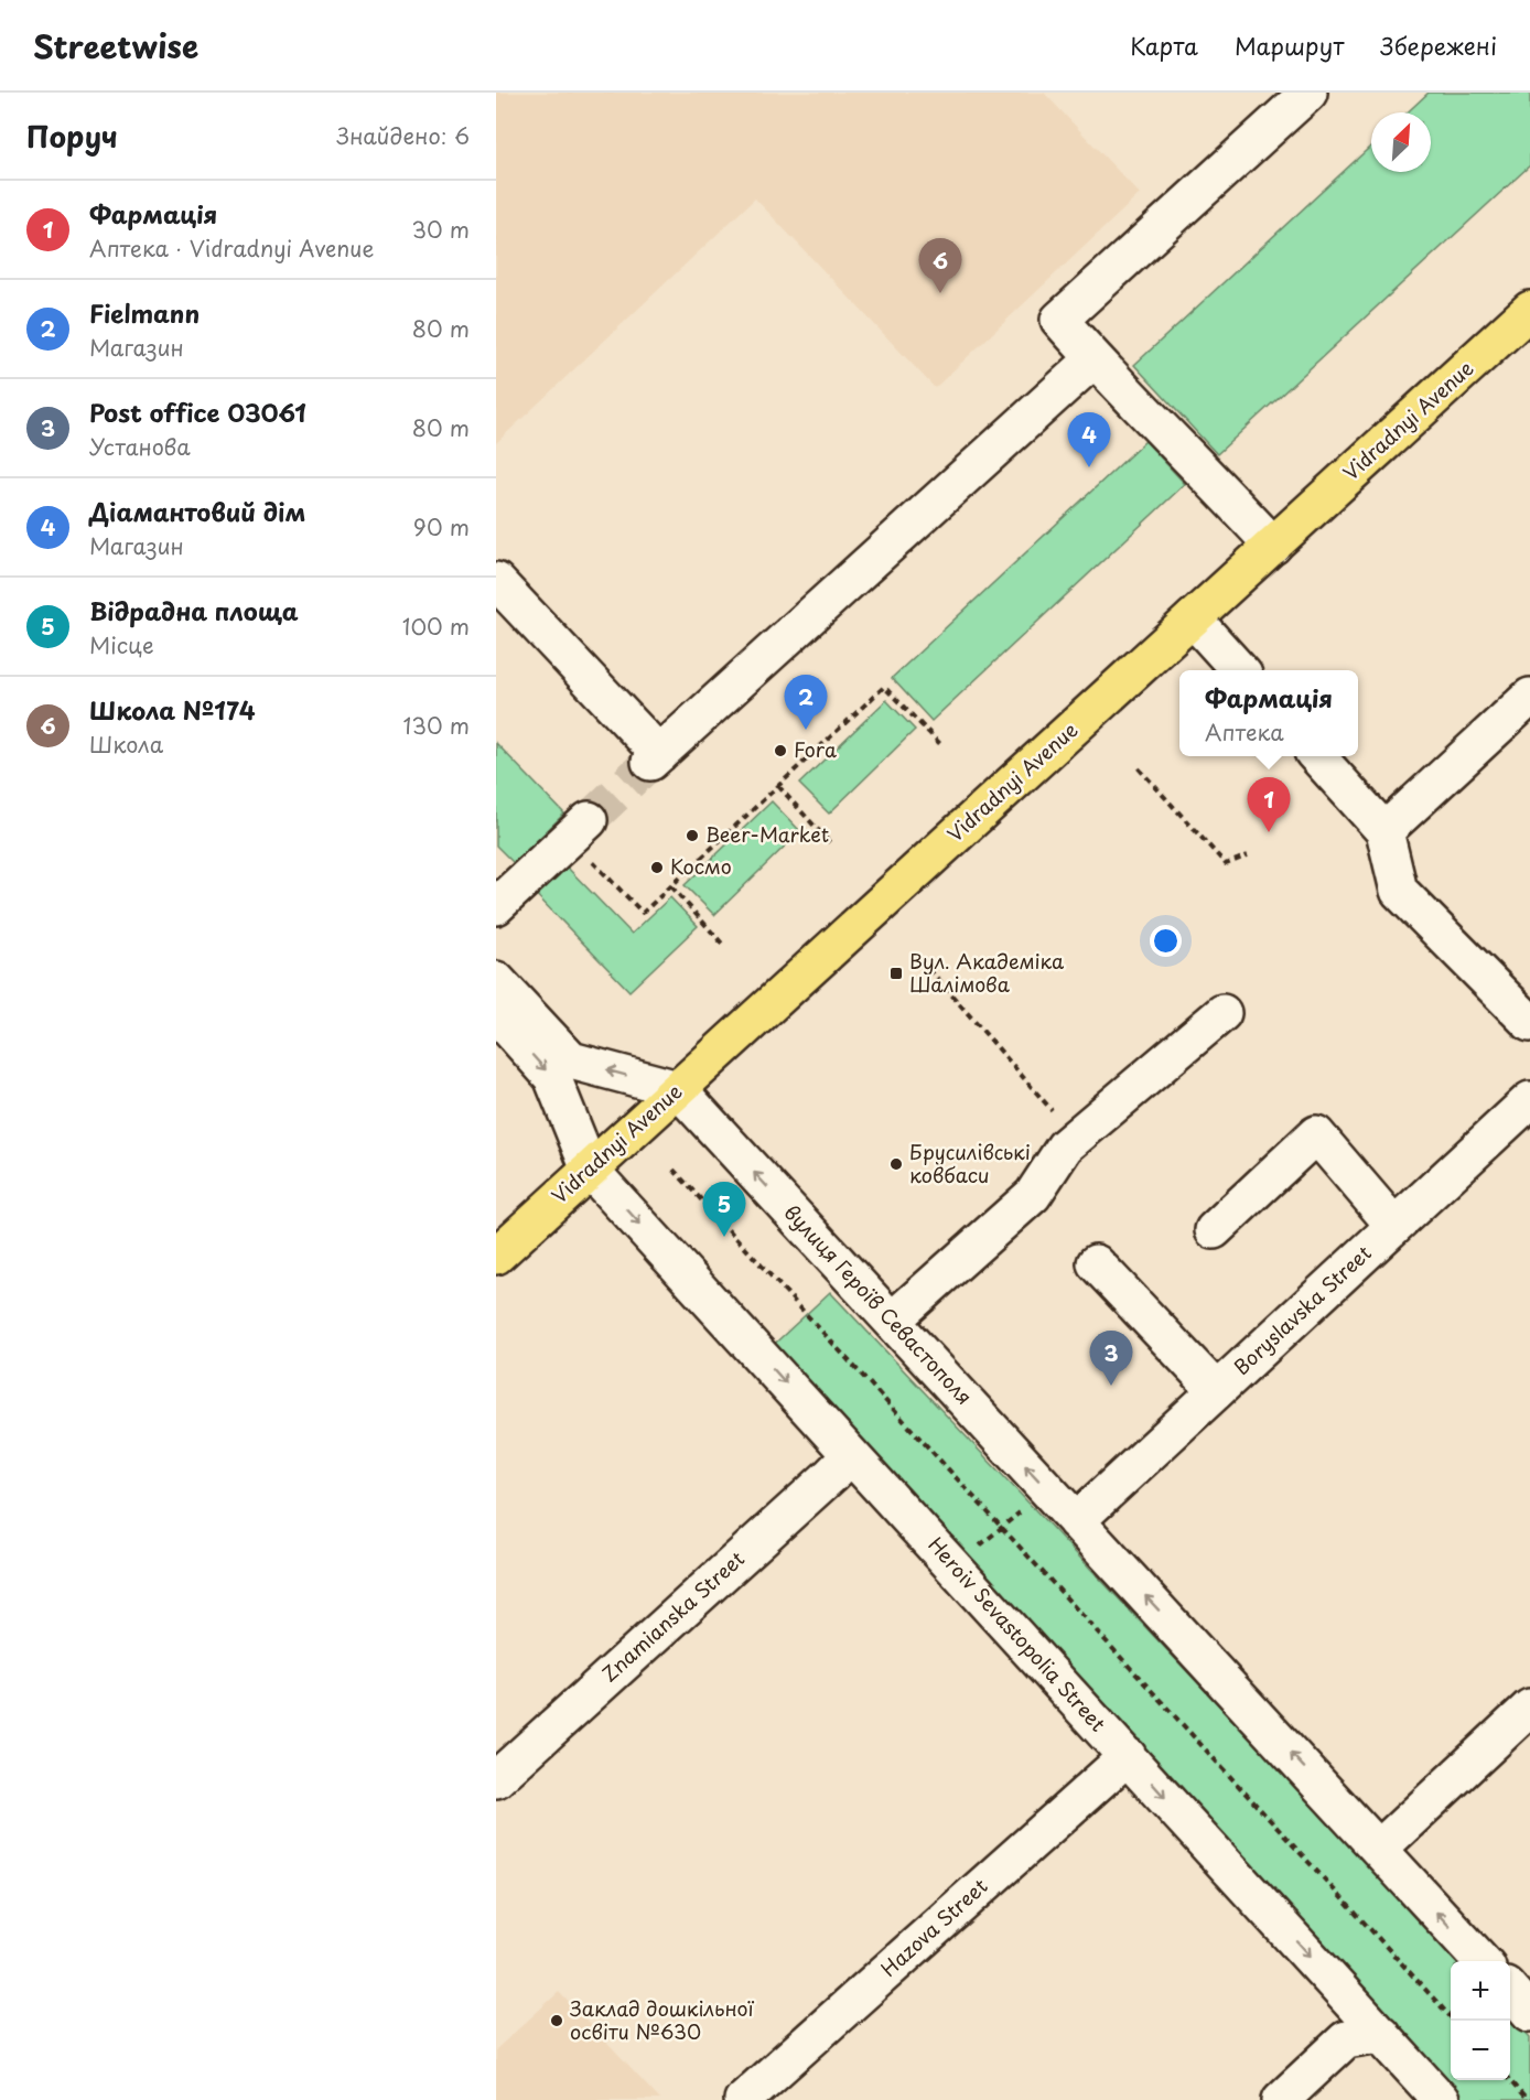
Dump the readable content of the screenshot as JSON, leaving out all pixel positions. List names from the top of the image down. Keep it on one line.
{"streets":{"main road":["Vidradnyi Avenue"],"street":["вулиця Героїв Севастополя","Boryslavska Street","Znamianska Street","Heroiv Sevastopolia Street","Hazova Street"]},"crossings":[["Vidradnyi Avenue","вулиця Героїв Севастополя"],["Vidradnyi Avenue","Heroiv Sevastopolia Street"],["вулиця Героїв Севастополя","Boryslavska Street"],["Znamianska Street","Heroiv Sevastopolia Street"],["Heroiv Sevastopolia Street","Hazova Street"]],"one_way":["вулиця Героїв Севастополя"],"places":{"other":["Fora","Beer-Market","Космо","Брусилівські ковбаси","Заклад дошкільної освіти №630"],"transit":["Вул. Академіка Шалімова"]},"north":"top right","page":{"header":"Streetwise","nav":["Карта","Маршрут","Збережені"],"heading":["Поруч","Знайдено: 6"],"list":[{"mark":"1","name":"Фармація","note":"Аптека · Vidradnyi Avenue","value":"30 m"},{"mark":"2","name":"Fielmann","note":"Магазин","value":"80 m"},{"mark":"3","name":"Post office 03061","note":"Установа","value":"80 m"},{"mark":"4","name":"Діамантовий дім","note":"Магазин","value":"90 m"},{"mark":"5","name":"Відрадна площа","note":"Місце","value":"100 m"},{"mark":"6","name":"Школа №174","note":"Школа","value":"130 m"}],"pins":["6","4","2","1","5","3"],"popup":["Фармація","Аптека"],"map_buttons":["+","−"]}}
